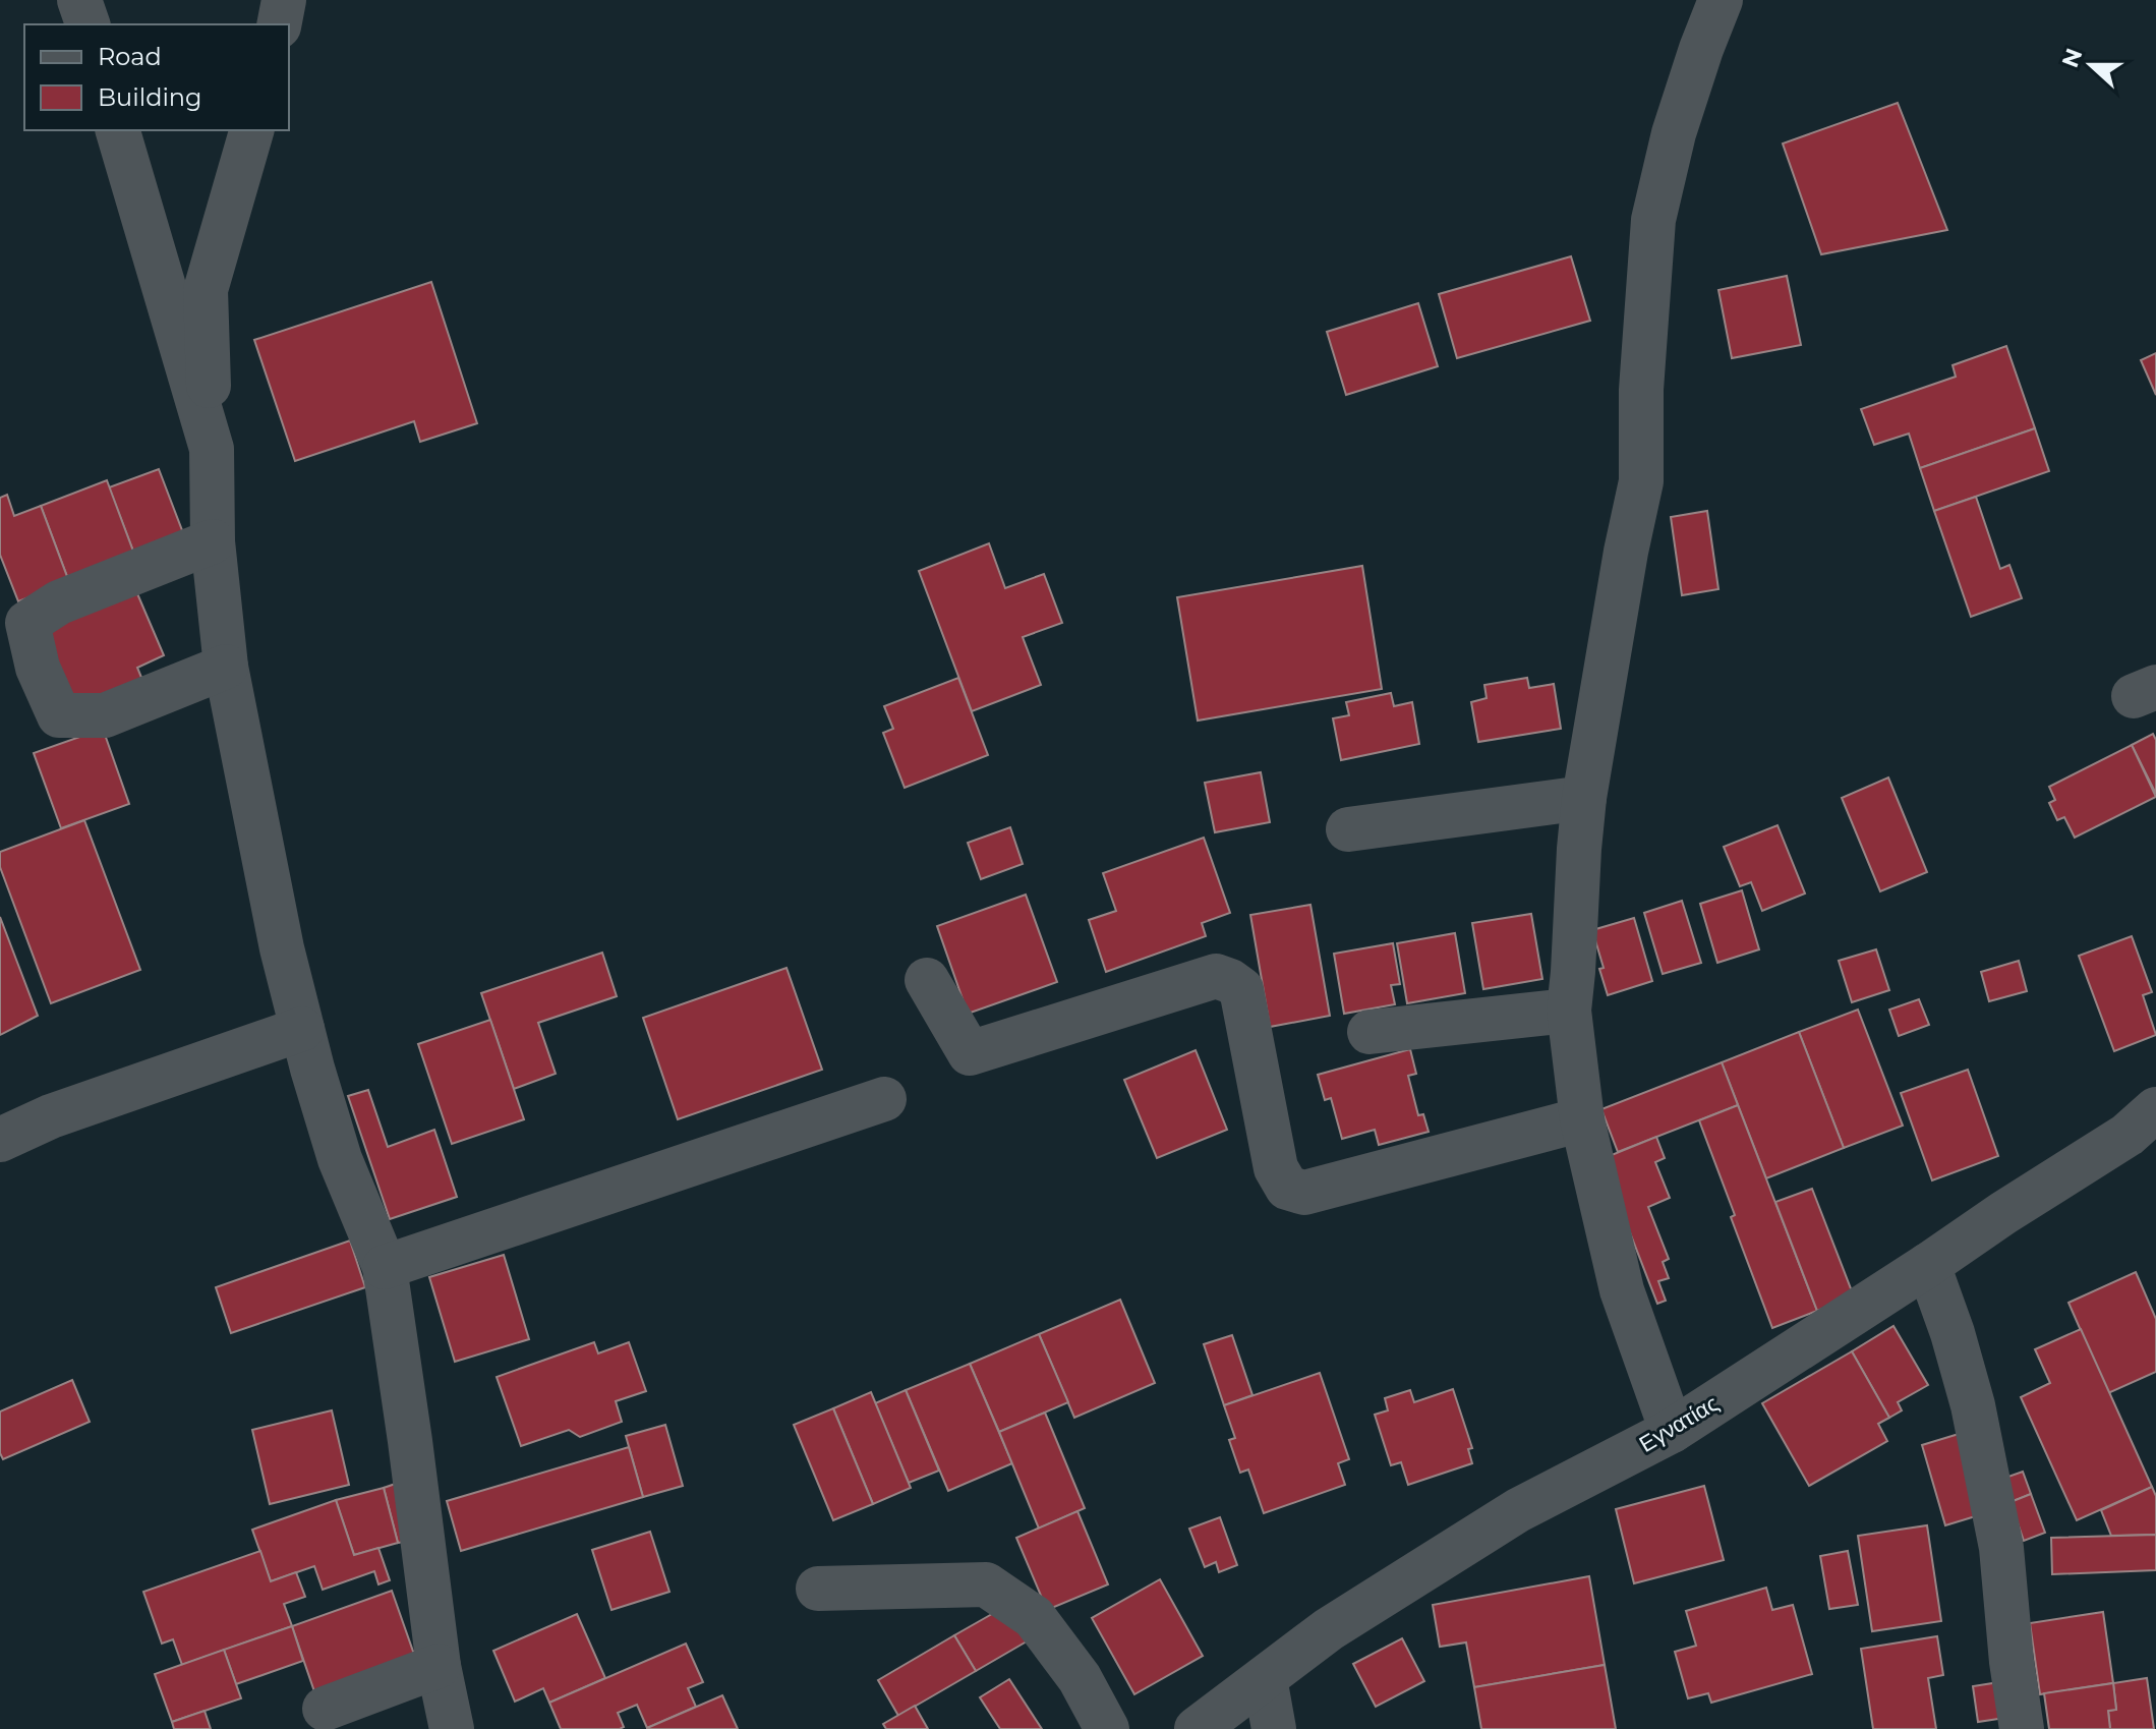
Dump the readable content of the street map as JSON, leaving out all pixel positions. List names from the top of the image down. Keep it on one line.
{"streets":{"street":["Εγνατίας"]},"legend":["Road","Building"],"north":"left"}
